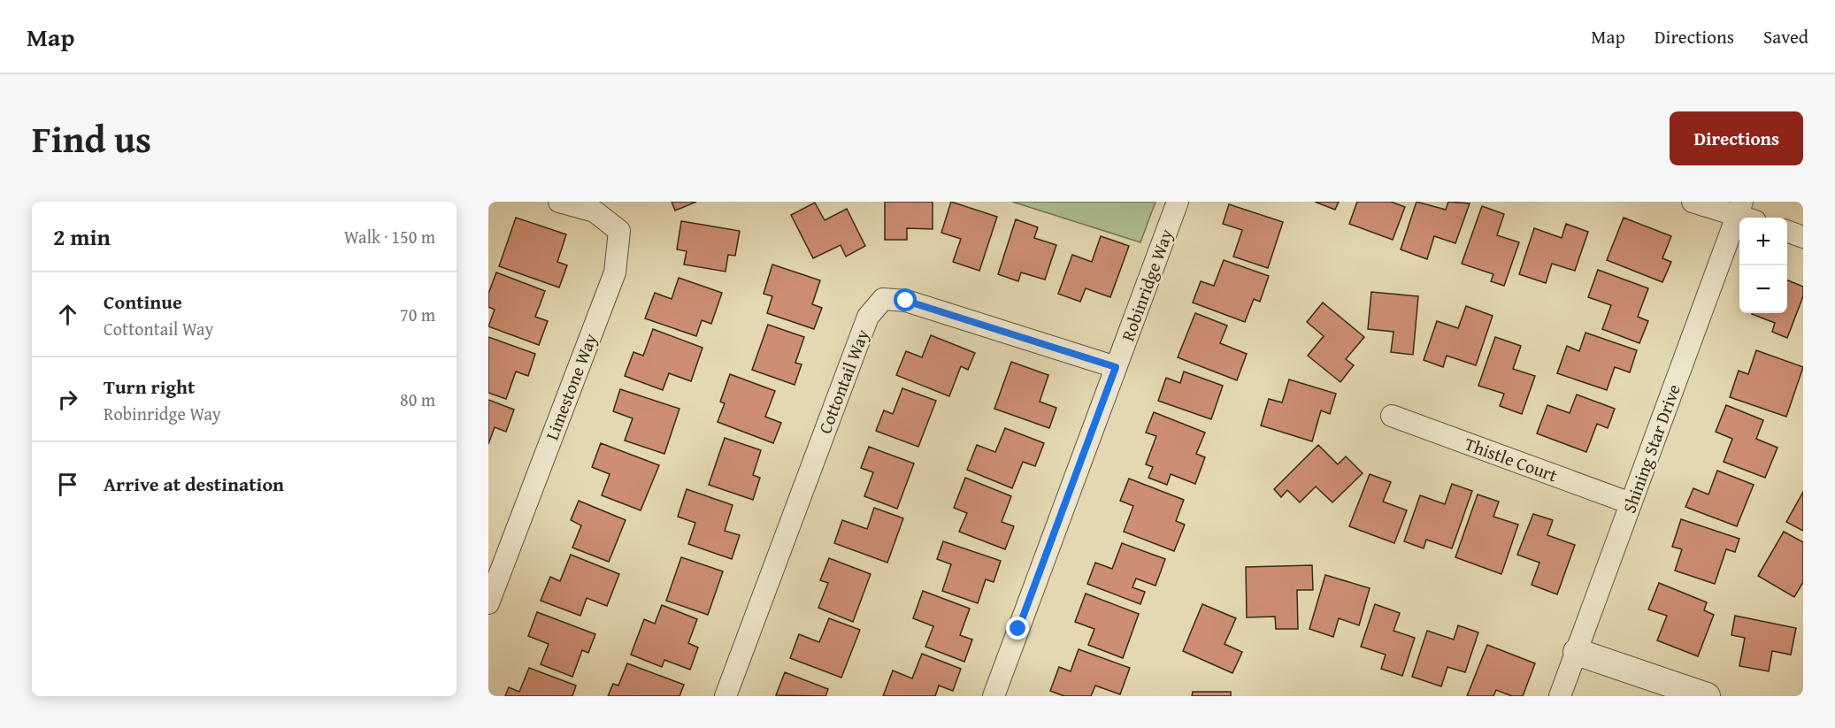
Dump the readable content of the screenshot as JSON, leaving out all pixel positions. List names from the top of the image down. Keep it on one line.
{"streets":{"street":["Robinridge Way","Cottontail Way","Limestone Way","Shining Star Drive","Thistle Court"]},"crossings":[["Robinridge Way","Cottontail Way"],["Shining Star Drive","Thistle Court"]],"page":{"header":"Map","nav":["Map","Directions","Saved"],"title":"Find us","buttons":"Directions","heading":["2 min","Walk · 150 m"],"map_buttons":["+","−"],"list":[["Continue","Cottontail Way","70 m"],["Turn right","Robinridge Way","80 m"],"Arrive at destination"]}}
